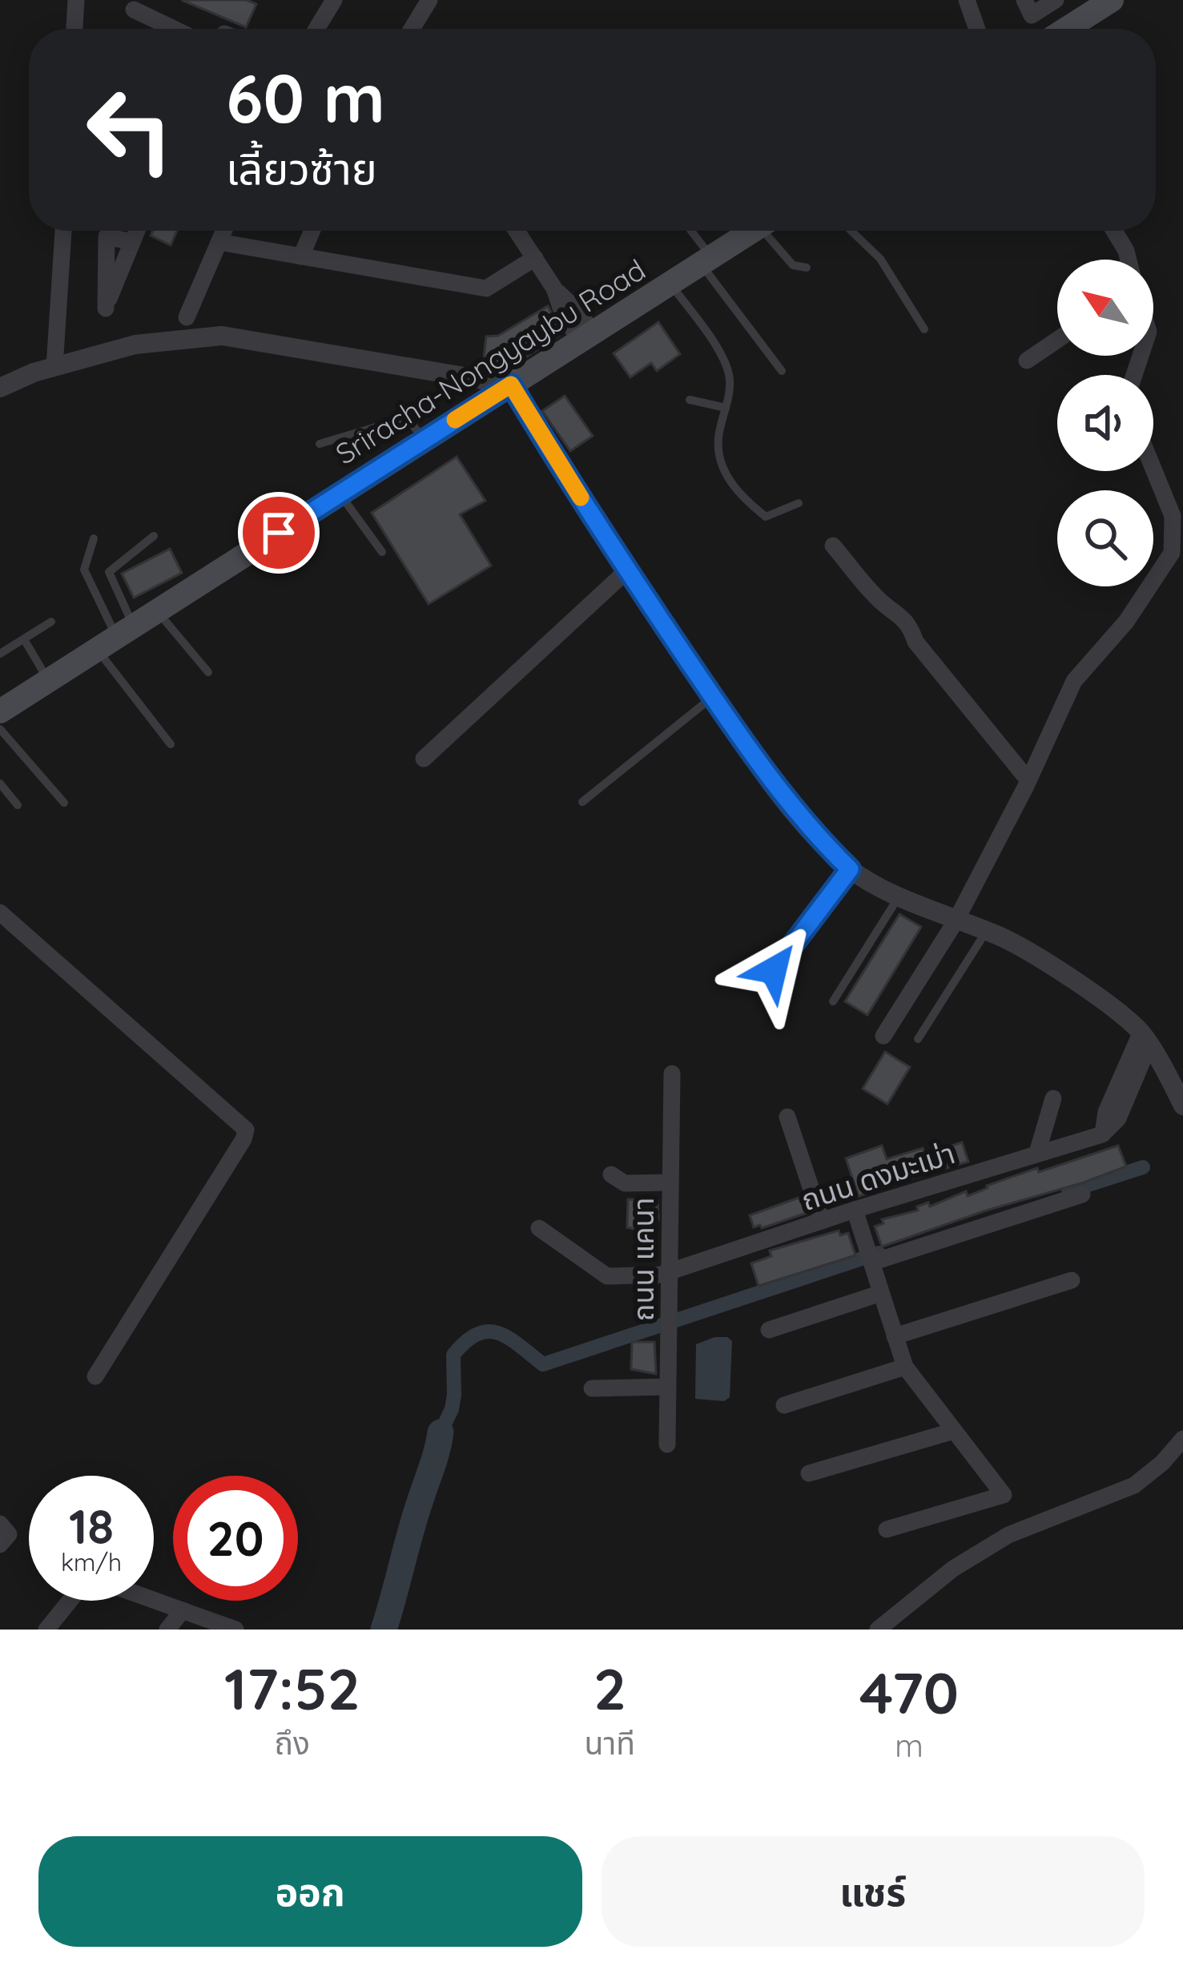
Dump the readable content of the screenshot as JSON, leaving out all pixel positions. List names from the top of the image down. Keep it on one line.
{"streets":{"main road":["Sriracha-Nongyaybu Road"],"street":["ถนน ดงมะเม่า","ถนน แคนา"]},"crossings":[["ถนน ดงมะเม่า","ถนน แคนา"]],"north":"top left","page":{"turn":["60 m","เลี้ยวซ้าย"],"speed":"18 km/h","limit":"20","eta":["17:52","ถึง","2","นาที","470","m"],"buttons":["ออก","แชร์"]}}
